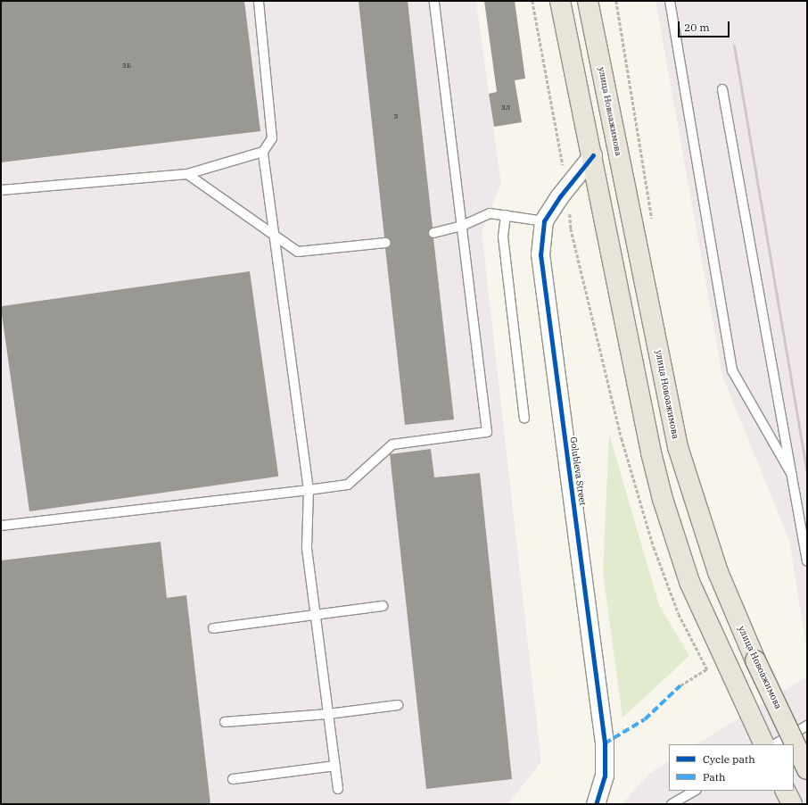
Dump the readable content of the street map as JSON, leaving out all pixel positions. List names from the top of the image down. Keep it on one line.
{"streets":{"main road":["улица Новоажимова"],"street":["Golubleva Street"]},"house_numbers":["3Б","3Л","3"],"legend":["Cycle path","Path"],"scale_bar":"20 m"}
